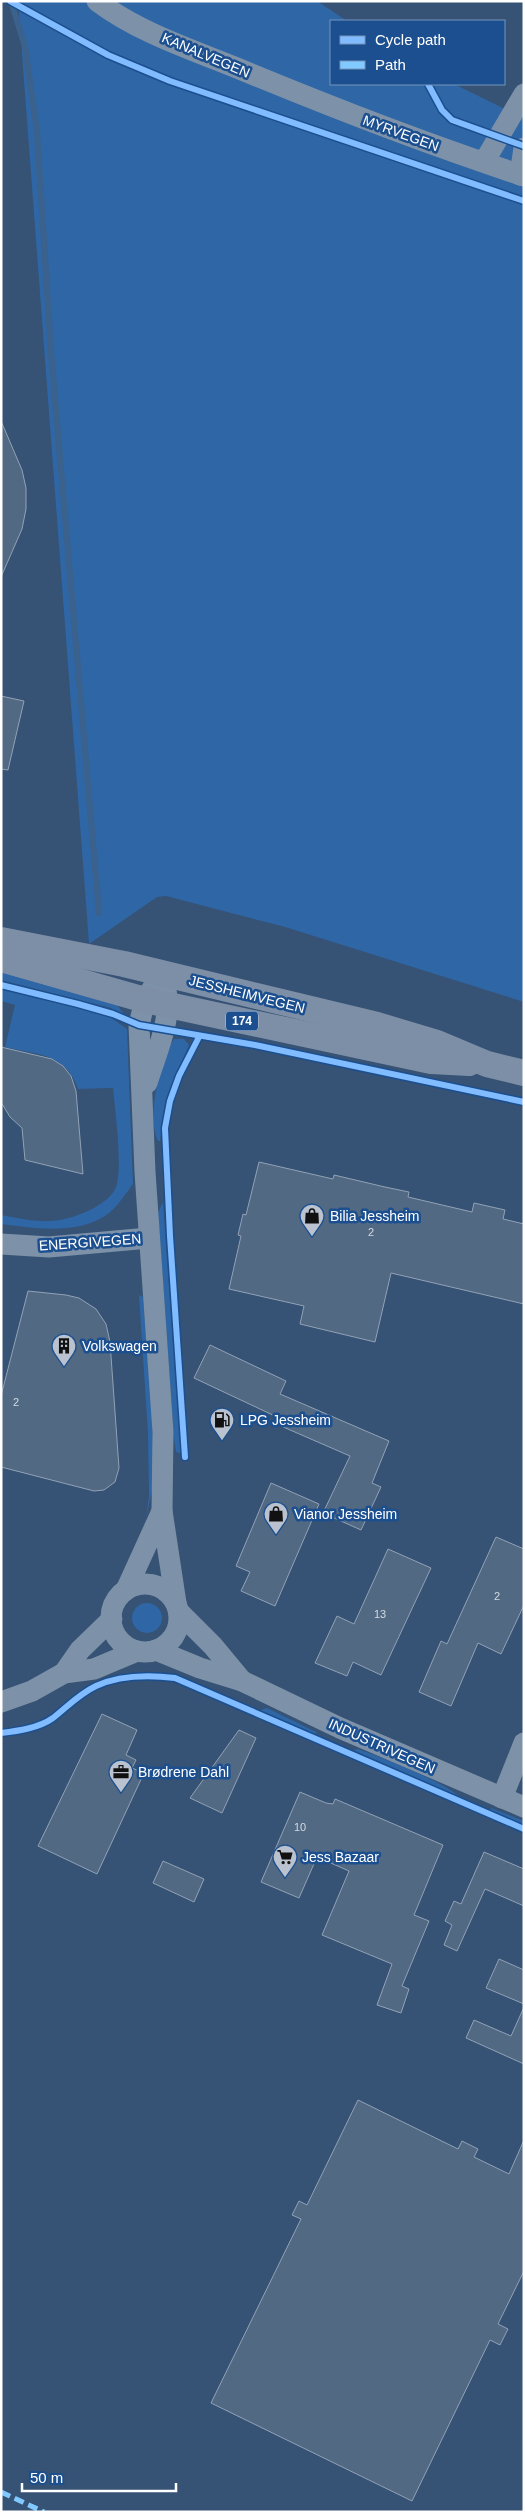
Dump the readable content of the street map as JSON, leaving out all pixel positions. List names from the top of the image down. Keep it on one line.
{"streets":{"main road":["JESSHEIMVEGEN","174"],"street":["KANALVEGEN","MYRVEGEN","ENERGIVEGEN","INDUSTRIVEGEN"]},"crossings":[["KANALVEGEN","MYRVEGEN"]],"places":{"shop":["Bilia Jessheim","Vianor Jessheim"],"building":["Volkswagen"],"fuel station":["LPG Jessheim"],"office":["Brødrene Dahl"],"supermarket":["Jess Bazaar"]},"house_numbers":["2","2","2","13","10"],"legend":["Cycle path","Path"],"scale_bar":"50 m"}
